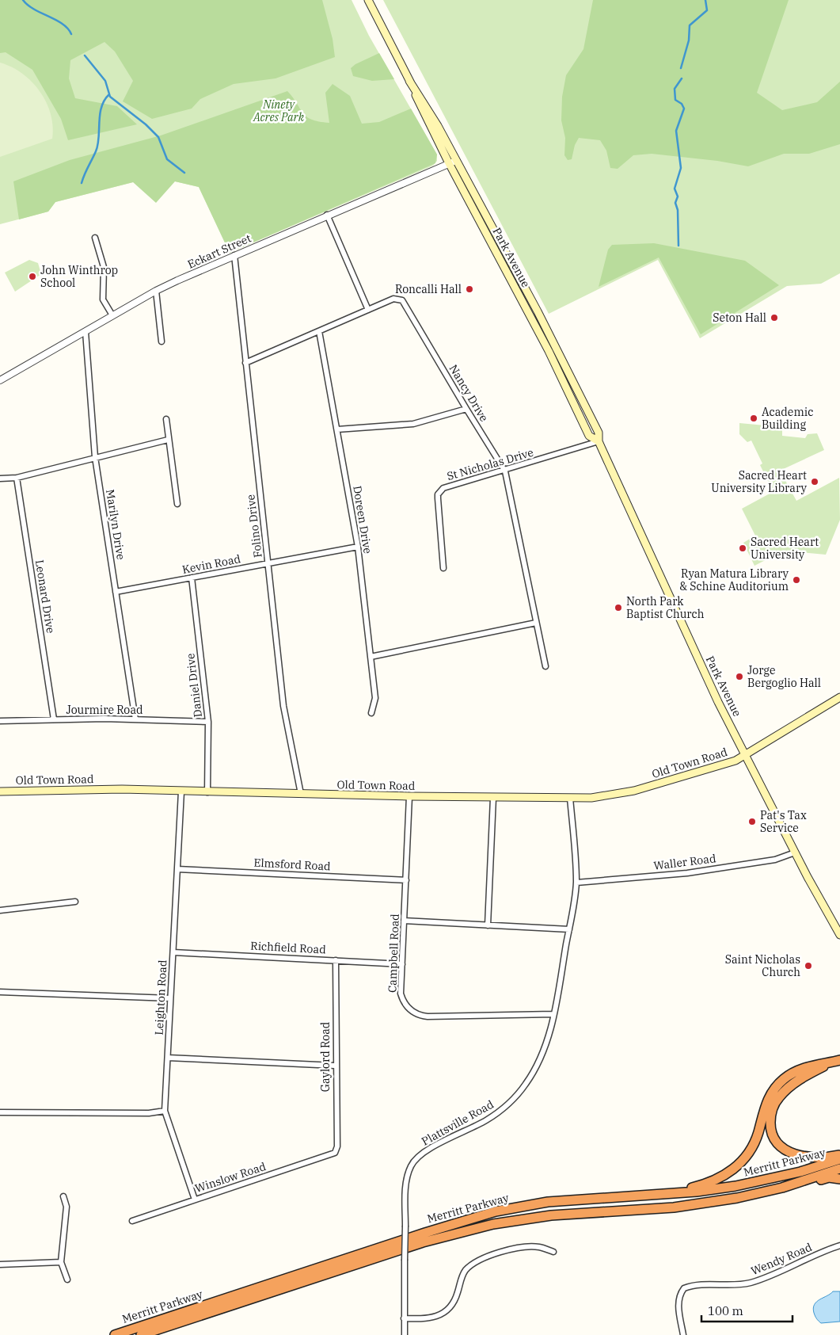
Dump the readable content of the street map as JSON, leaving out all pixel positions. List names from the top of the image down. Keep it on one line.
{"streets":{"highway":["Merritt Parkway"],"main road":["Park Avenue","Old Town Road"],"street":["Eckart Street","Nancy Drive","St Nicholas Drive","Doreen Drive","Marilyn Drive","Folino Drive","Kevin Road","Leonard Drive","Daniel Drive","Jourmire Road","Waller Road","Elmsford Road","Richfield Road","Campbell Road","Leighton Road","Gaylord Road","Plattsville Road","Winslow Road","Wendy Road"]},"crossings":[["Eckart Street","Park Avenue"],["Eckart Street","Marilyn Drive"],["Eckart Street","Folino Drive"],["Park Avenue","St Nicholas Drive"],["Park Avenue","Old Town Road"],["Park Avenue","Waller Road"],["Nancy Drive","St Nicholas Drive"],["Nancy Drive","Doreen Drive"],["Nancy Drive","Folino Drive"],["Doreen Drive","Kevin Road"],["Marilyn Drive","Kevin Road"],["Marilyn Drive","Jourmire Road"],["Folino Drive","Kevin Road"],["Folino Drive","Old Town Road"],["Kevin Road","Daniel Drive"],["Leonard Drive","Jourmire Road"],["Daniel Drive","Jourmire Road"],["Daniel Drive","Old Town Road"],["Old Town Road","Campbell Road"],["Old Town Road","Leighton Road"],["Old Town Road","Plattsville Road"],["Waller Road","Plattsville Road"],["Elmsford Road","Campbell Road"],["Elmsford Road","Leighton Road"],["Richfield Road","Campbell Road"],["Richfield Road","Leighton Road"],["Richfield Road","Gaylord Road"],["Campbell Road","Plattsville Road"],["Leighton Road","Winslow Road"],["Gaylord Road","Winslow Road"]],"parks":["Ninety Acres Park"],"places":["John Winthrop School","Roncalli Hall","Seton Hall","Academic Building","Sacred Heart University Library","Sacred Heart University","Ryan Matura Library & Schine Auditorium","North Park Baptist Church","Jorge Bergoglio Hall","Pat's Tax Service","Saint Nicholas Church"],"scale_bar":"100 m"}
